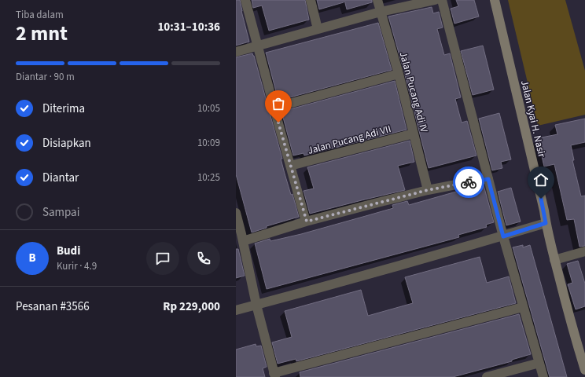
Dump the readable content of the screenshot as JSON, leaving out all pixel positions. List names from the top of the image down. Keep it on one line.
{"streets":{"main road":["Jalan Kyai H. Nasir"],"street":["Jalan Pucang Adi IV","Jalan Pucang Adi VII"]},"crossings":[["Jalan Pucang Adi IV","Jalan Pucang Adi VII"]],"page":{"heading":["2 mnt","Tiba dalam","10:31–10:36"],"panel":["Budi","Kurir · 4.9","Pesanan #3566","Rp 229,000"],"bar":"Diantar · 90 m","list":[["Diterima","10:05"],["Disiapkan","10:09"],["Diantar","10:25"],"Sampai"],"round":"B"}}
